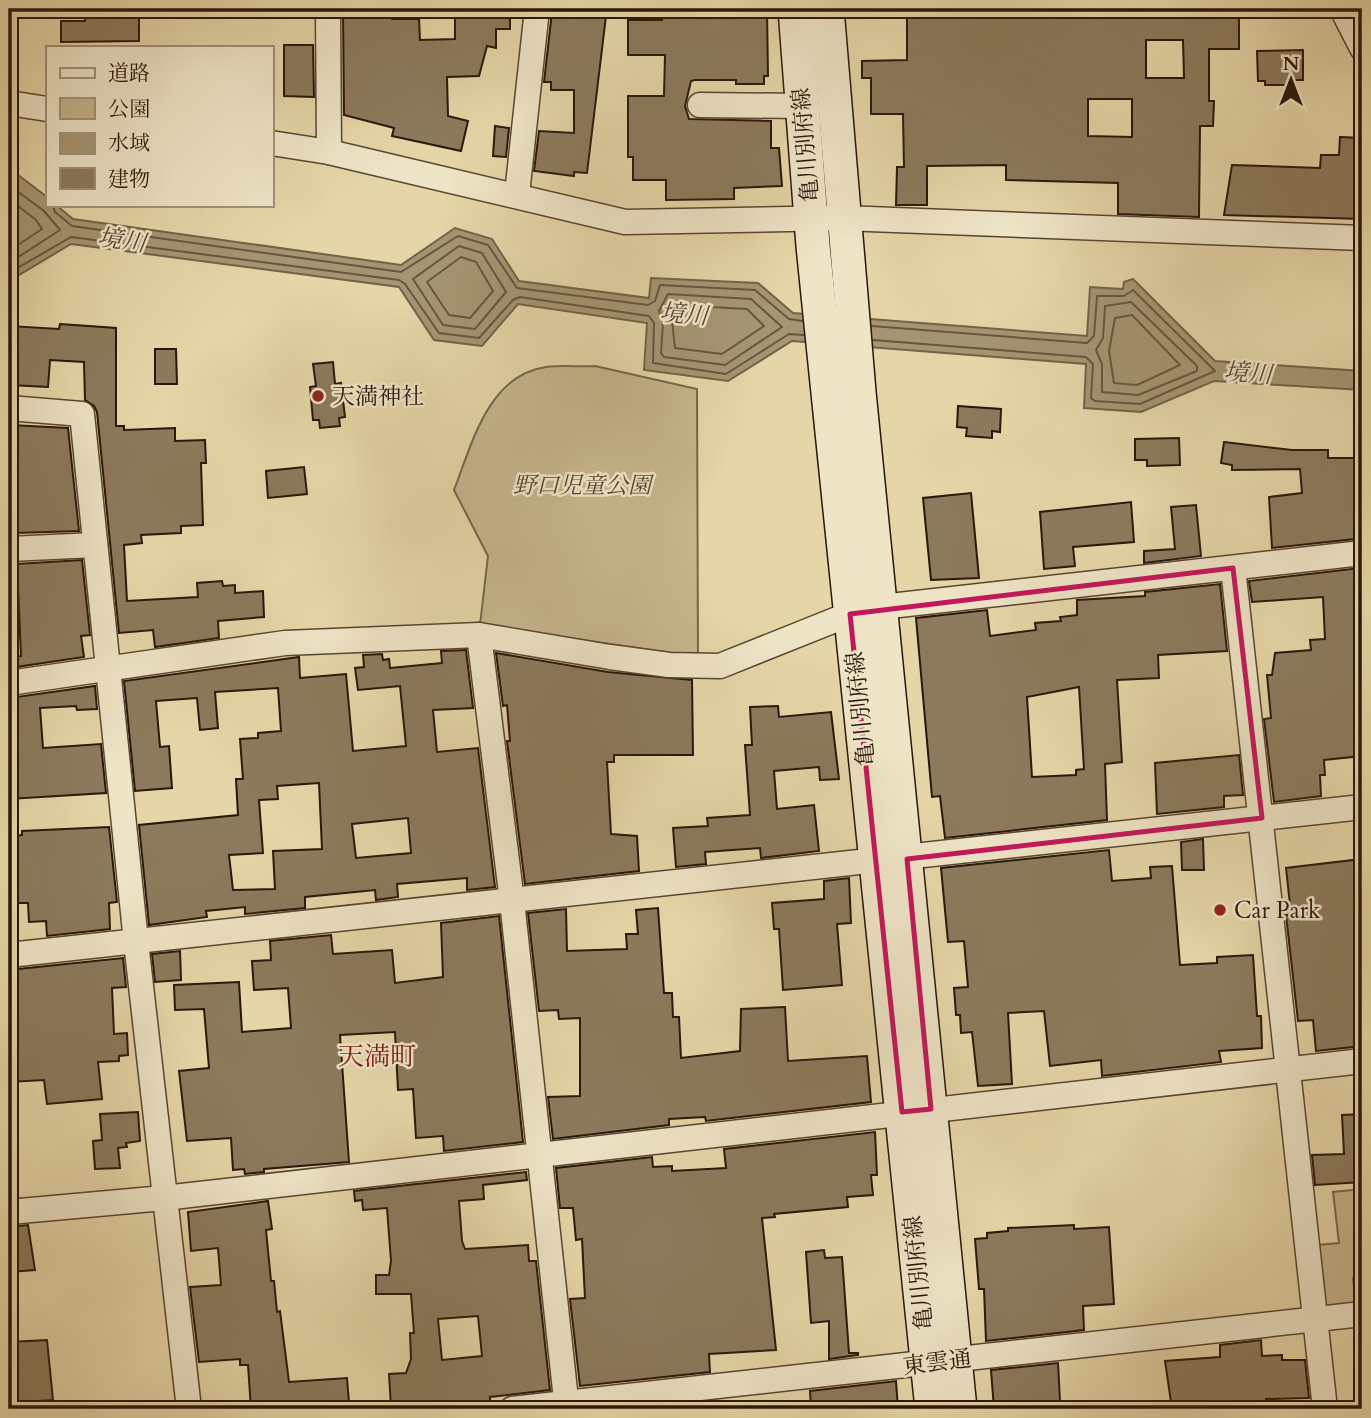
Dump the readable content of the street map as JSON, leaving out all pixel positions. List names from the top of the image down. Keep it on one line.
{"streets":{"main road":["亀川別府線"],"street":["東雲通"]},"crossings":[["亀川別府線","東雲通"]],"districts":["天満町"],"water":["境川"],"parks":["野口児童公園"],"places":["天満神社","Car Park"],"legend":["道路","公園","水域","建物"],"north":"top"}
